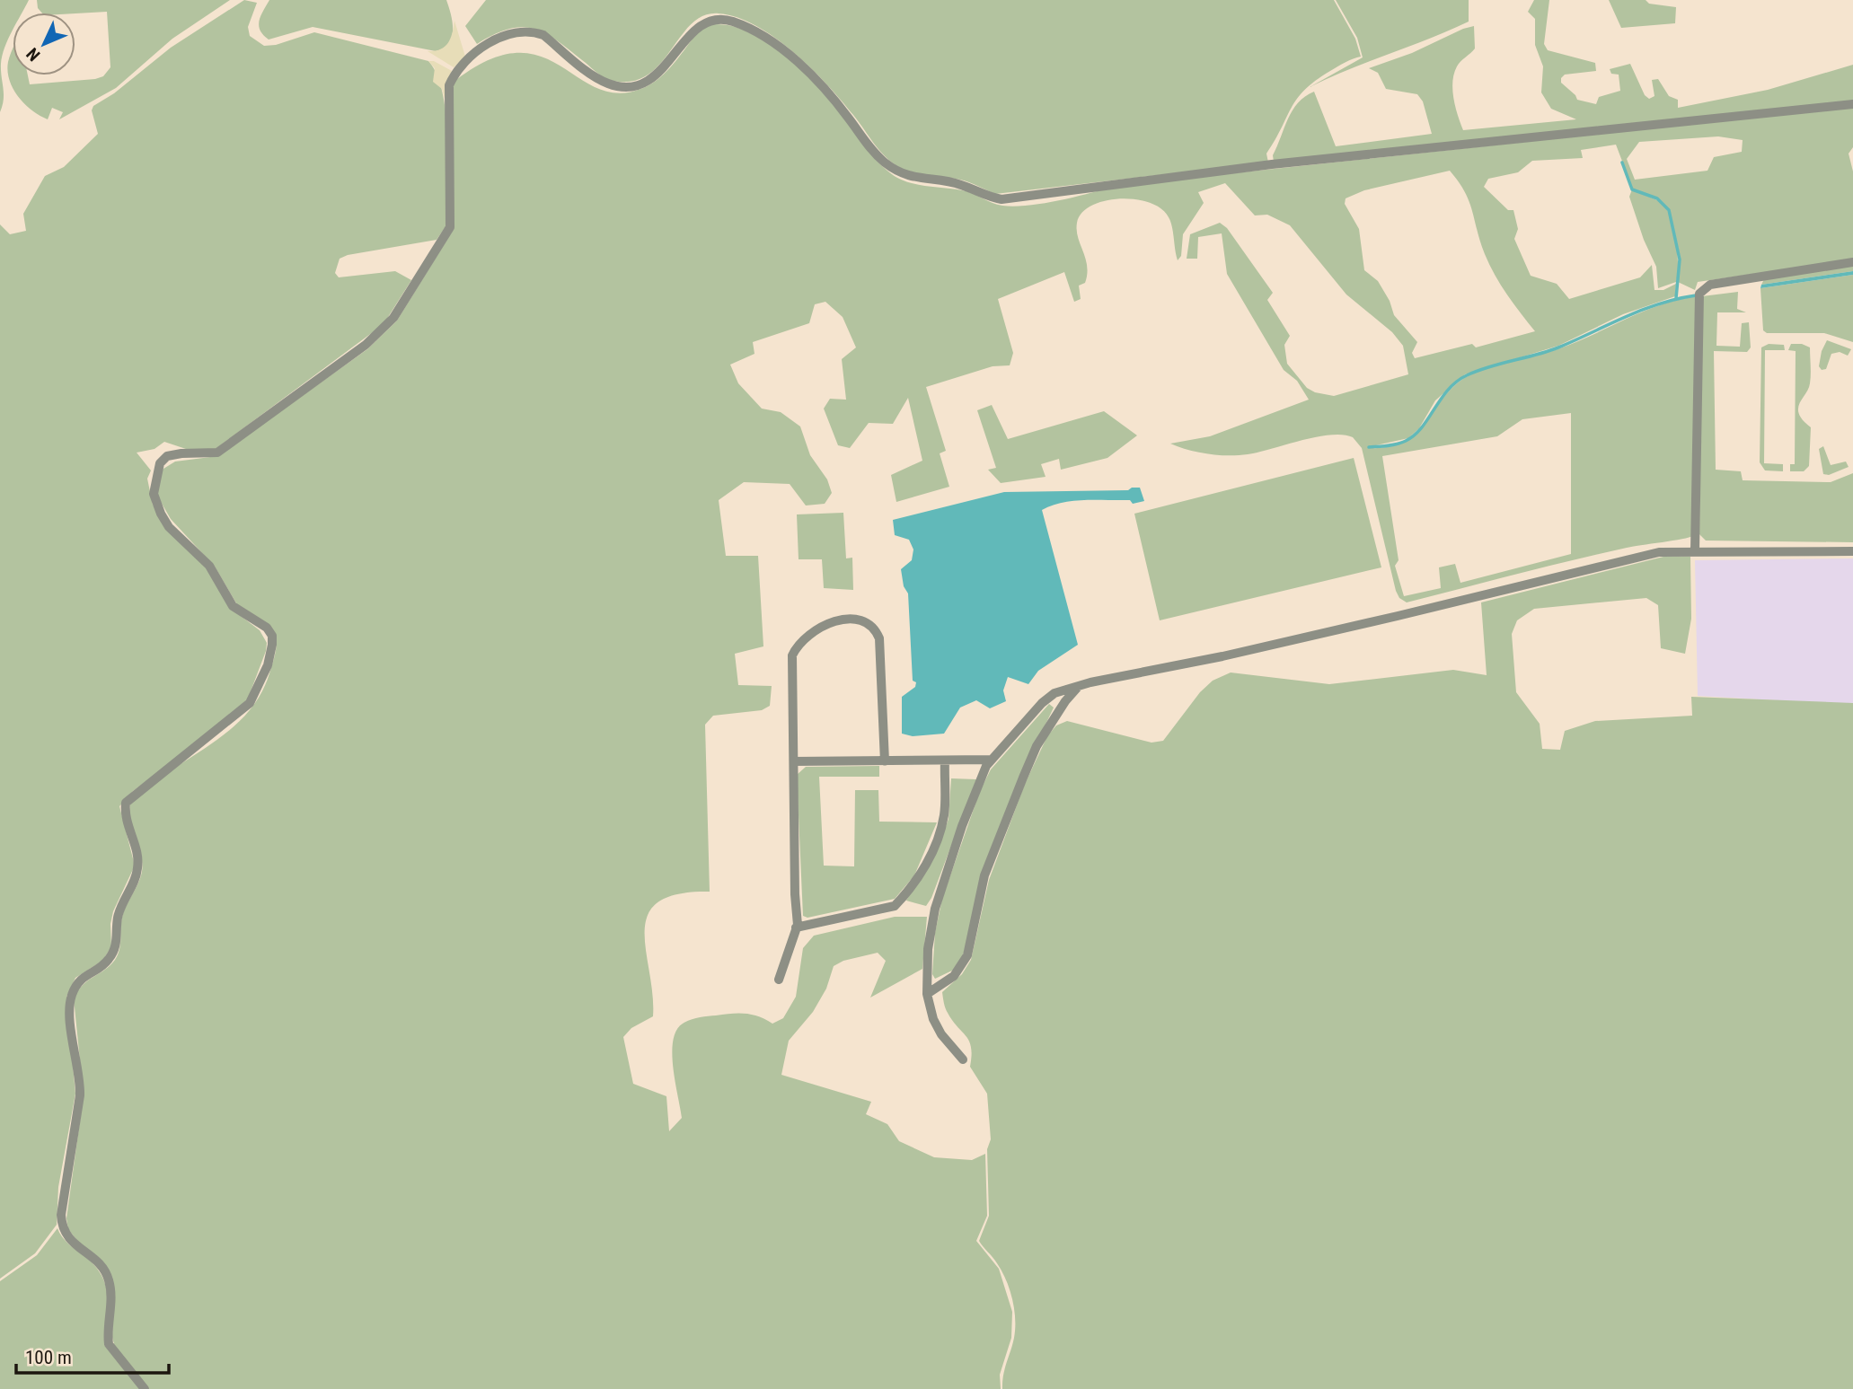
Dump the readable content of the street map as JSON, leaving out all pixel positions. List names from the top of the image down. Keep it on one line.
{"scale_bar":"100 m","north":"bottom left"}
